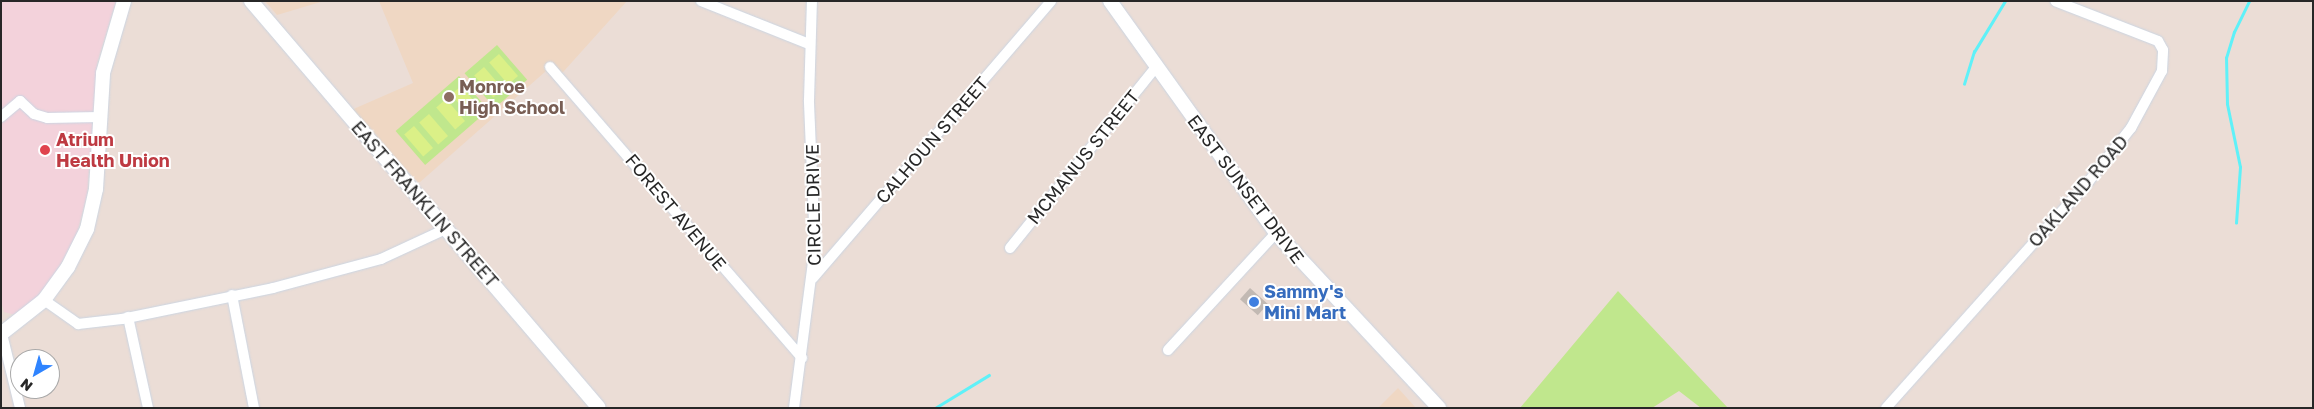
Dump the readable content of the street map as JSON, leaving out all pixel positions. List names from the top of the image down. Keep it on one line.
{"streets":{"street":["CALHOUN STREET","MCMANUS STREET","EAST SUNSET DRIVE","OAKLAND ROAD","EAST FRANKLIN STREET","CIRCLE DRIVE","FOREST AVENUE"]},"crossings":[["CALHOUN STREET","CIRCLE DRIVE"],["MCMANUS STREET","EAST SUNSET DRIVE"],["CIRCLE DRIVE","FOREST AVENUE"]],"places":["Monroe High School","Atrium Health Union","Sammy's Mini Mart"],"north":"bottom left"}
